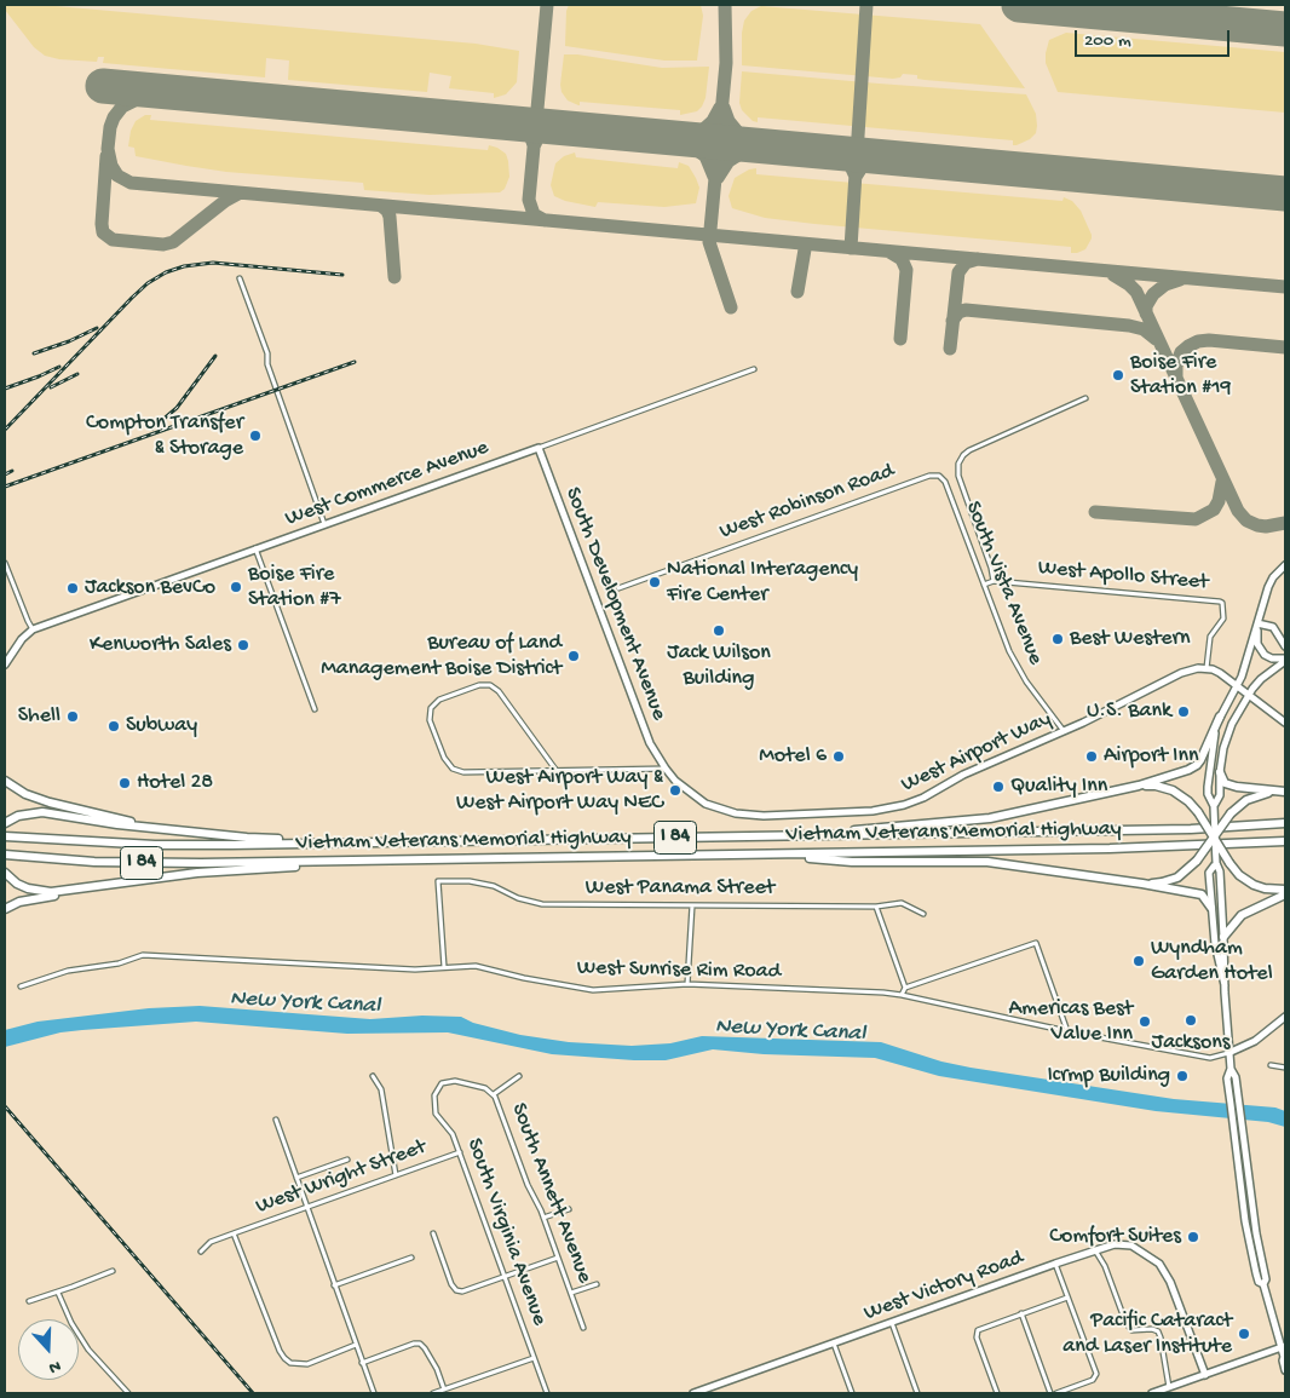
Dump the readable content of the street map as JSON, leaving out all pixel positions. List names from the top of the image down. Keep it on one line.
{"streets":{"highway":["Vietnam Veterans Memorial Highway","I 84"],"street":["West Commerce Avenue","West Robinson Road","West Apollo Street","South Vista Avenue","South Development Avenue","West Airport Way","West Panama Street","West Sunrise Rim Road","West Wright Street","South Annett Avenue","South Virginia Avenue","West Victory Road"]},"crossings":[["West Commerce Avenue","South Development Avenue"],["West Robinson Road","South Vista Avenue"],["West Apollo Street","South Vista Avenue"],["West Apollo Street","West Airport Way"],["South Vista Avenue","West Airport Way"],["South Development Avenue","West Airport Way"],["West Panama Street","West Sunrise Rim Road"],["West Wright Street","South Virginia Avenue"],["South Annett Avenue","South Virginia Avenue"]],"water":["New York Canal"],"places":["Boise Fire Station #19","Compton Transfer & Storage","National Interagency Fire Center","Boise Fire Station #7","Jackson BevCo","Jack Wilson Building","Best Western","Kenworth Sales","Bureau of Land Management Boise District","U.S. Bank","Shell","Subway","Motel 6","Airport Inn","Hotel 28","Quality Inn","West Airport Way & West Airport Way NEC","Wyndham Garden Hotel","Jacksons","Americas Best Value Inn","Icrmp Building","Comfort Suites","Pacific Cataract and Laser Institute"],"scale_bar":"200 m","north":"bottom"}
